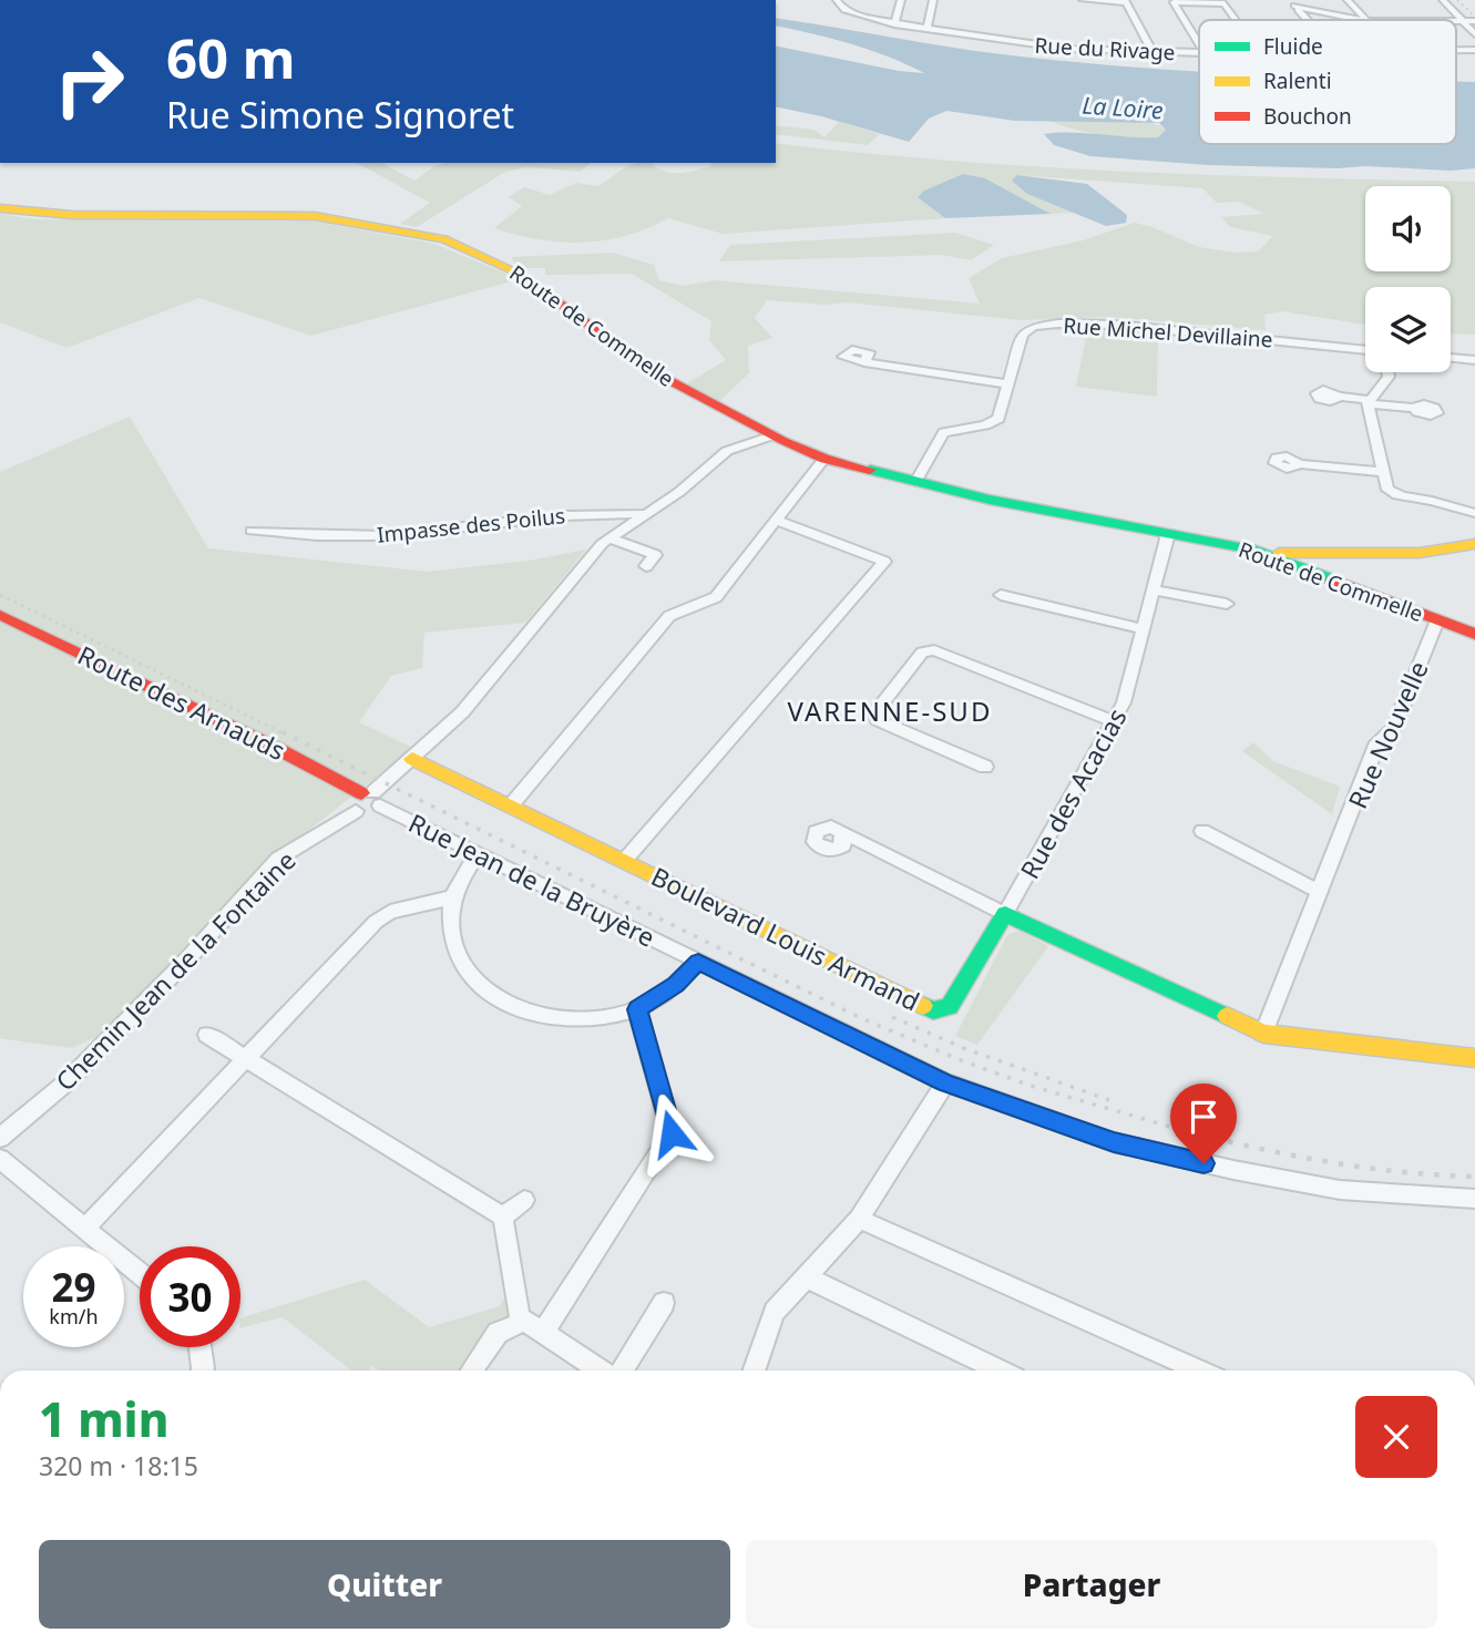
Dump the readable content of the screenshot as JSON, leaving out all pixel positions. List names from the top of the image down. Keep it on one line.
{"streets":{"street":["Rue du Rivage","Route de Commelle","Rue Michel Devillaine","Impasse des Poilus","Route des Arnauds","Rue Nouvelle","Rue des Acacias","Rue Jean de la Bruyère","Boulevard Louis Armand","Chemin Jean de la Fontaine"]},"crossings":[["Route de Commelle","Rue Michel Devillaine"],["Route de Commelle","Rue Nouvelle"],["Route de Commelle","Rue des Acacias"],["Route de Commelle","Chemin Jean de la Fontaine"],["Impasse des Poilus","Chemin Jean de la Fontaine"],["Route des Arnauds","Rue Jean de la Bruyère"],["Route des Arnauds","Chemin Jean de la Fontaine"],["Rue des Acacias","Boulevard Louis Armand"],["Rue Jean de la Bruyère","Chemin Jean de la Fontaine"],["Boulevard Louis Armand","Chemin Jean de la Fontaine"]],"districts":["VARENNE-SUD"],"water":["La Loire"],"legend":["Fluide","Ralenti","Bouchon"],"page":{"turn":["60 m","Rue Simone Signoret"],"speed":"29 km/h","limit":"30","heading":["1 min","320 m · 18:15"],"buttons":["Quitter","Partager"]}}
